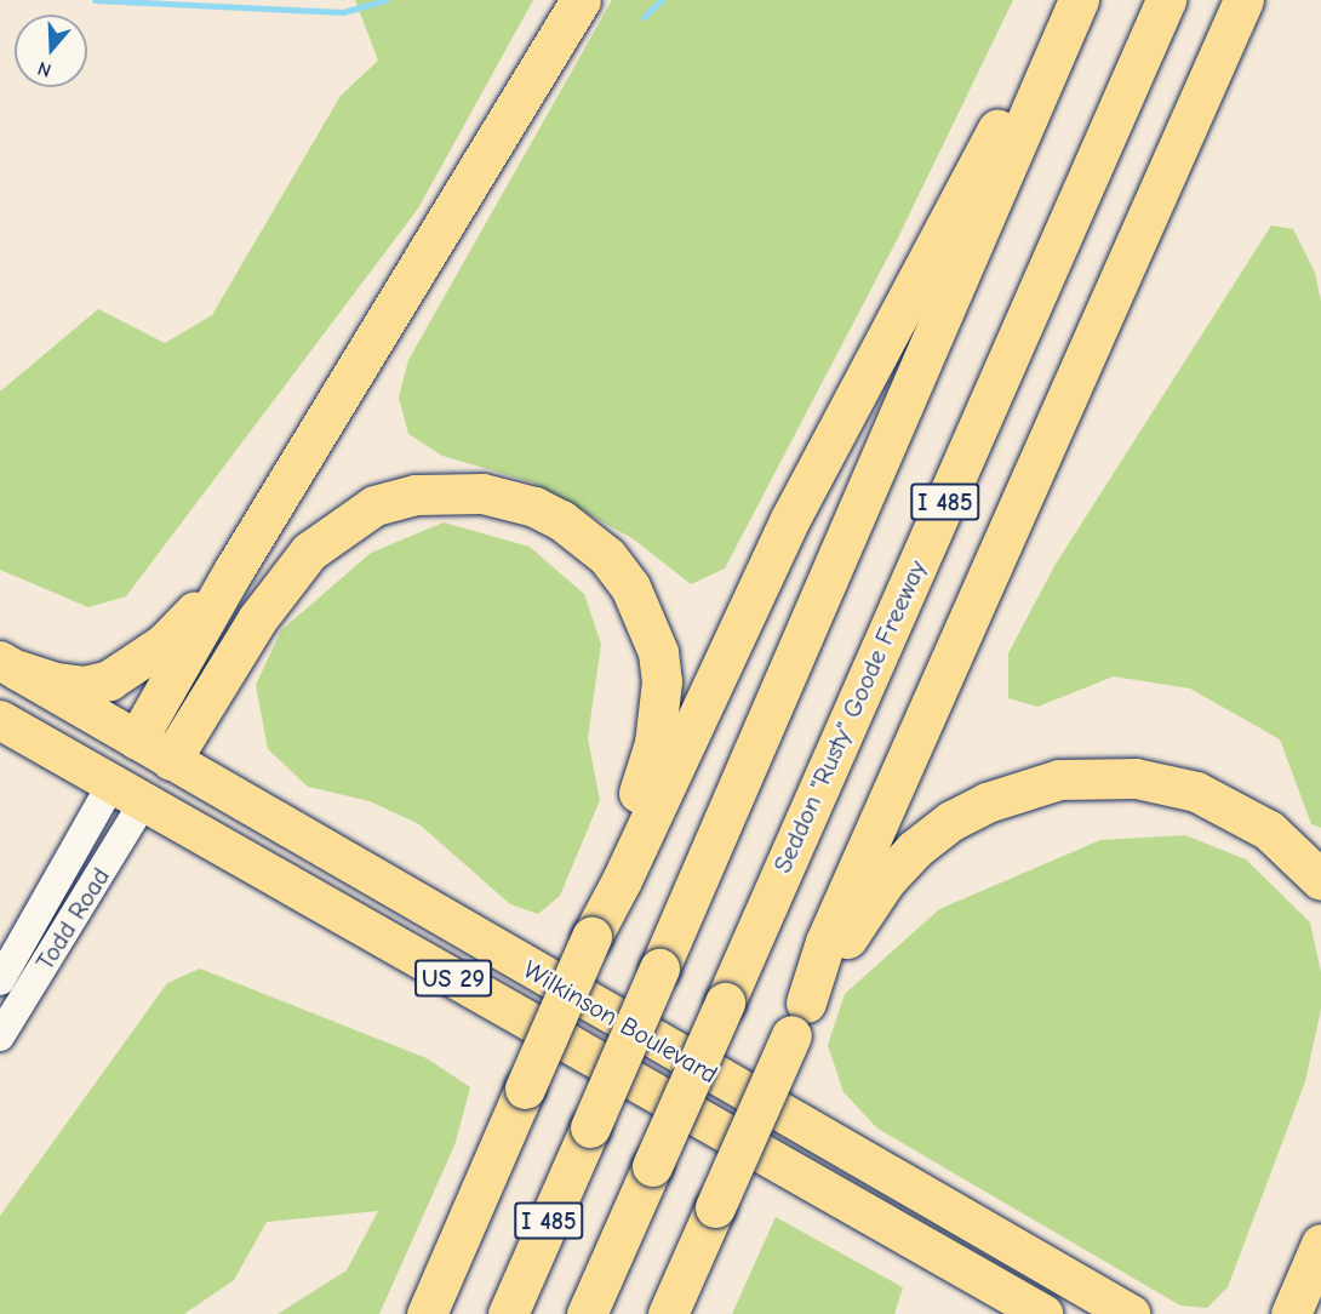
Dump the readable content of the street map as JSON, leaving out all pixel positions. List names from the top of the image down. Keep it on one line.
{"streets":{"highway":["I 485","Seddon \"Rusty\" Goode Freeway"],"main road":["US 29","Wilkinson Boulevard"],"street":["Todd Road"]},"crossings":[["Todd Road","Wilkinson Boulevard"]],"north":"bottom"}
